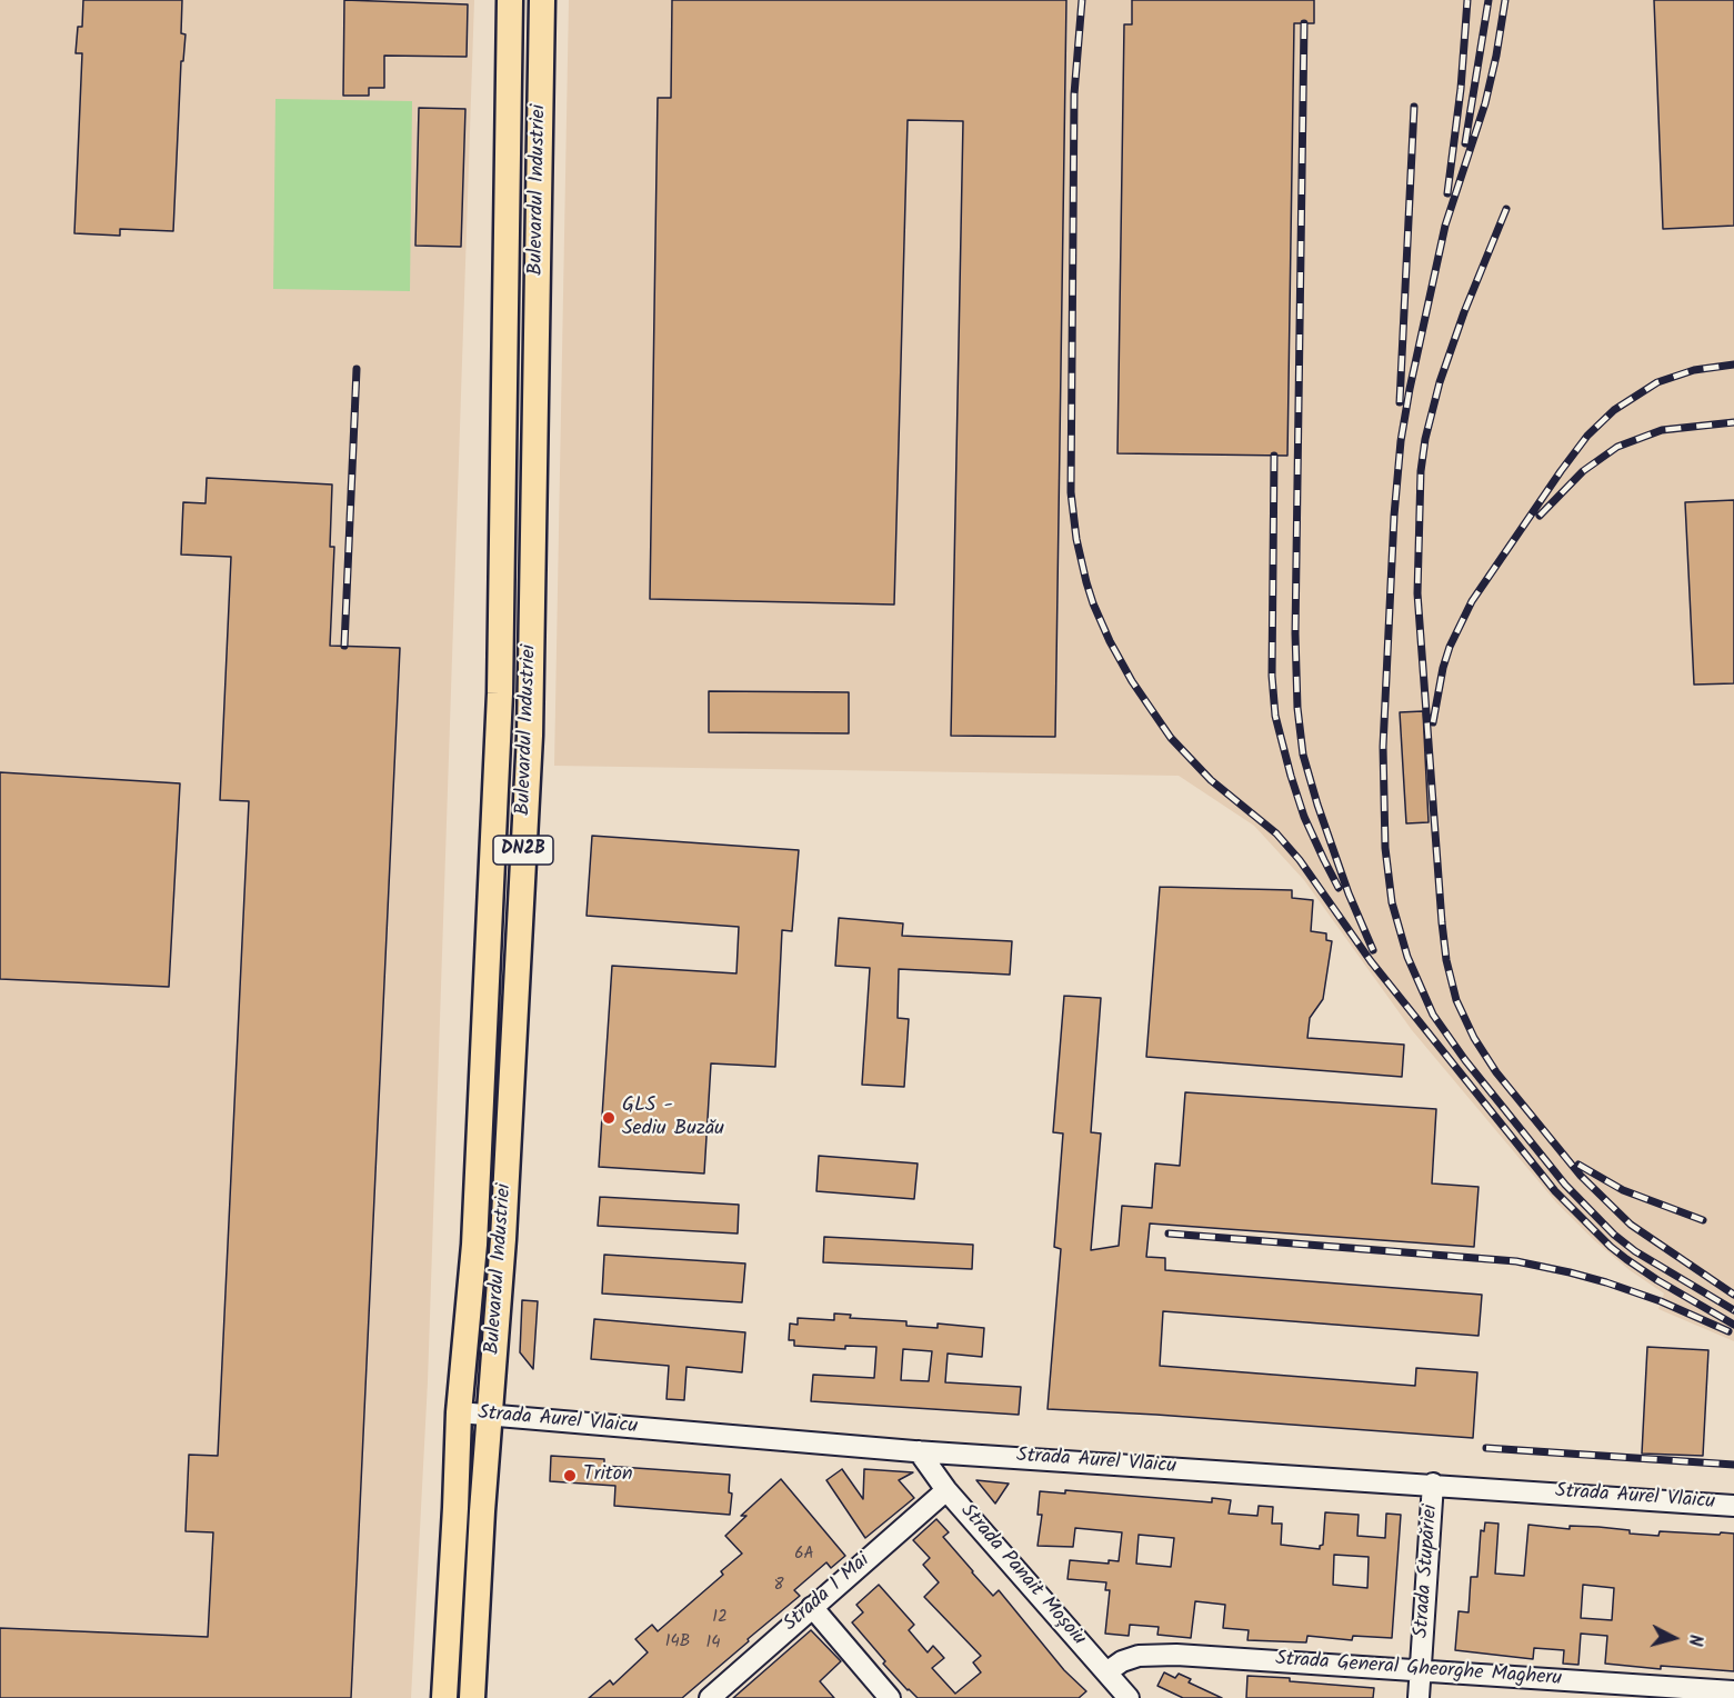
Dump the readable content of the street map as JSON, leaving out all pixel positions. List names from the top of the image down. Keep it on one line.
{"streets":{"main road":["Bulevardul Industriei","DN2B"],"street":["Strada Aurel Vlaicu","Strada Stupăriei","Strada Panait Moșoiu","Strada 1 Mai","Strada General Gheorghe Magheru"]},"crossings":[["Bulevardul Industriei","Strada Aurel Vlaicu"],["Strada Aurel Vlaicu","Strada Stupăriei"],["Strada Aurel Vlaicu","Strada Panait Moșoiu"],["Strada Stupăriei","Strada General Gheorghe Magheru"],["Strada Panait Moșoiu","Strada 1 Mai"],["Strada Panait Moșoiu","Strada General Gheorghe Magheru"]],"places":["GLS - Sediu Buzău","Triton"],"house_numbers":["6A","8","12","14B","14"],"north":"right"}
